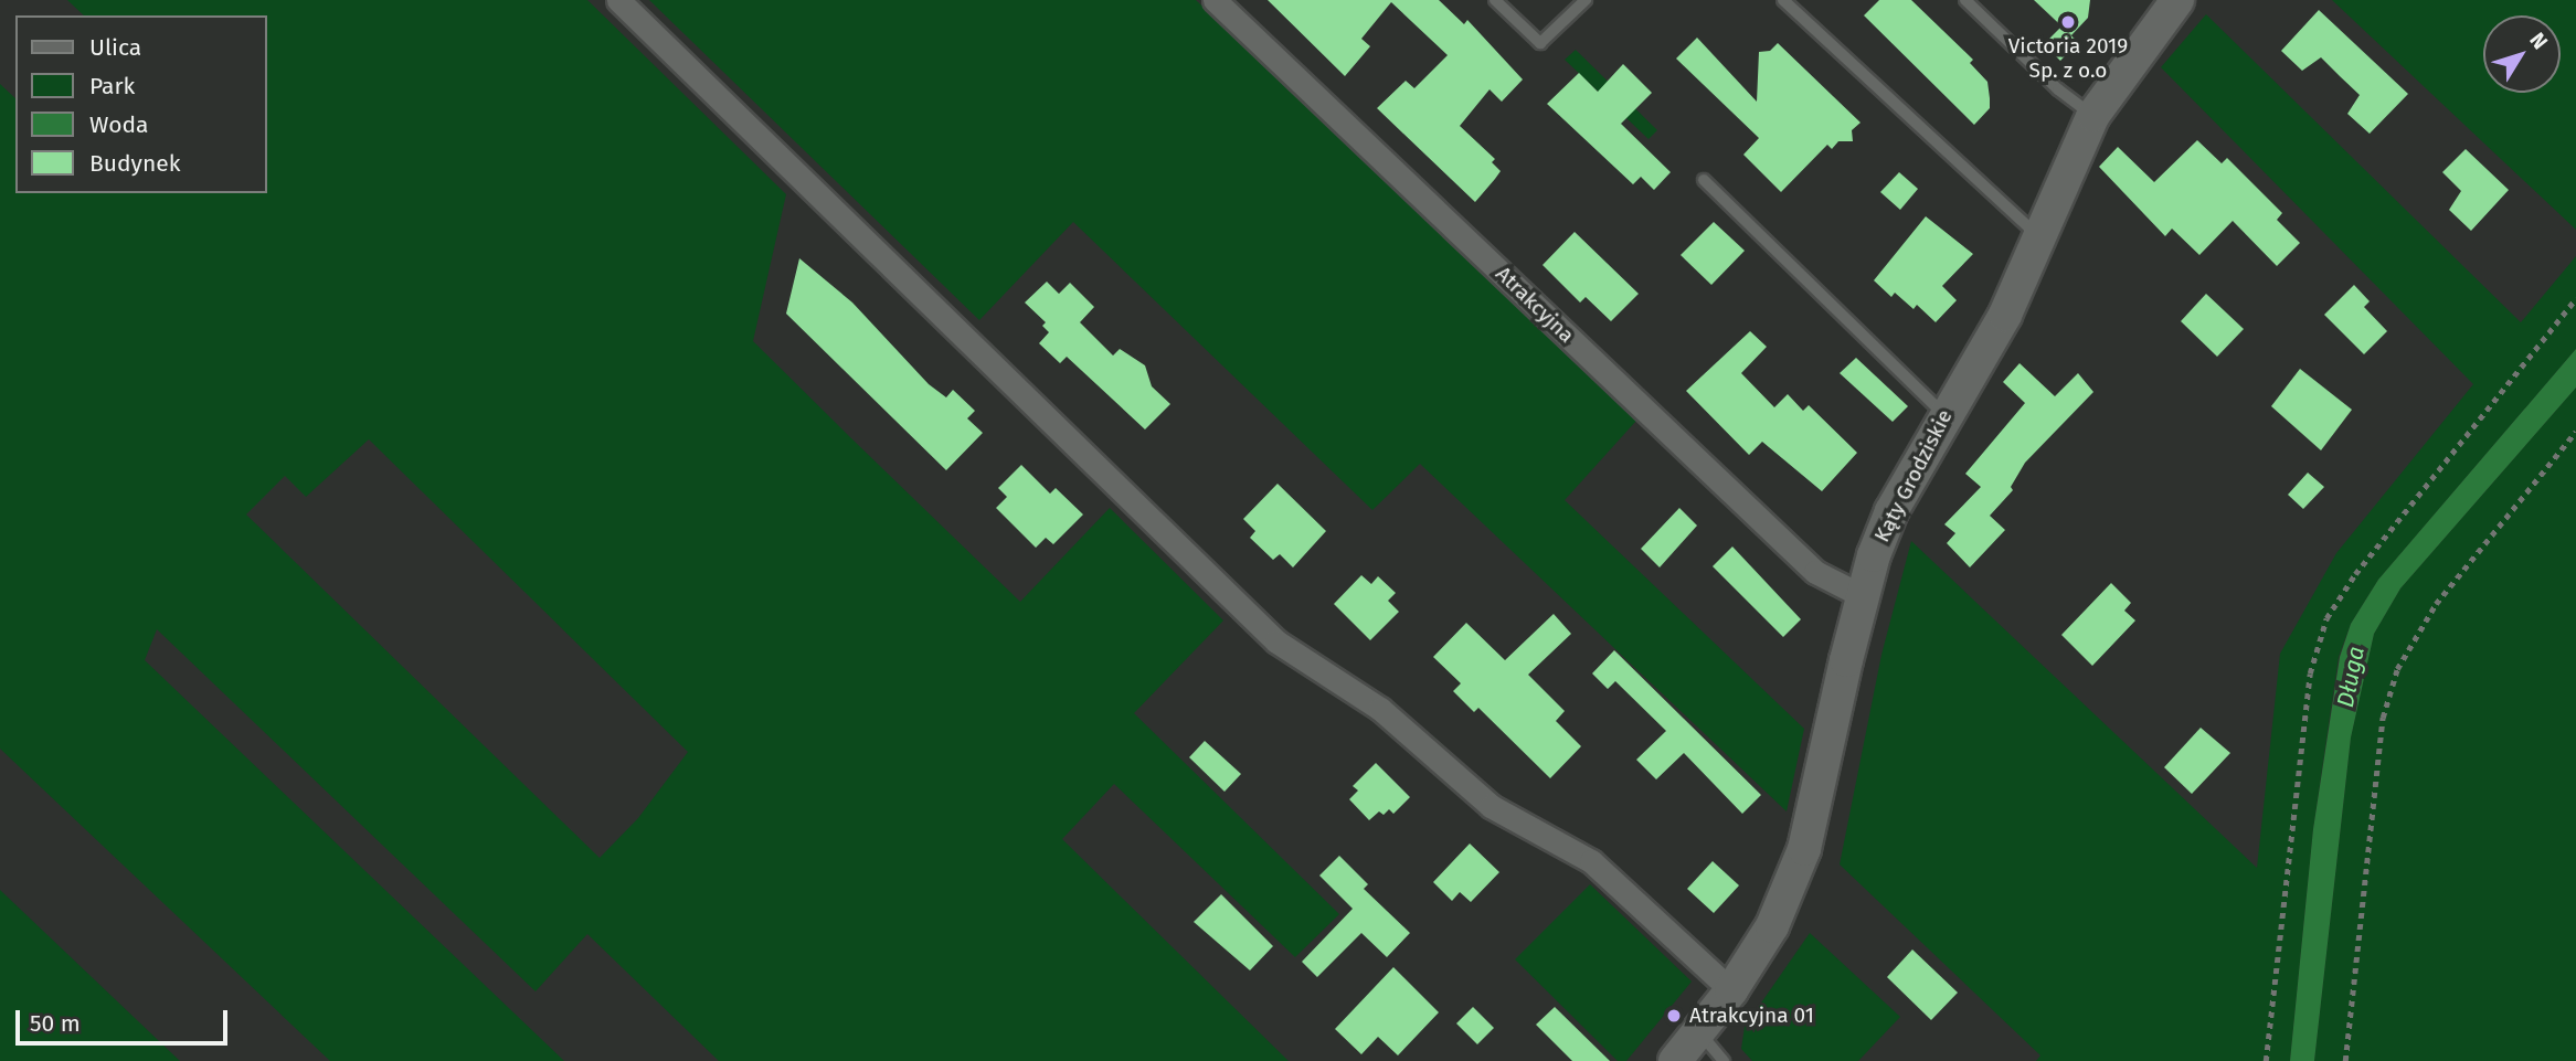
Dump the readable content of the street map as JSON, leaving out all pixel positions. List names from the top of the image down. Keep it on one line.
{"streets":{"street":["Atrakcyjna","Kąty Grodziskie"]},"crossings":[["Atrakcyjna","Kąty Grodziskie"]],"water":["Długa"],"places":["Victoria 2019 Sp. z o.o","Atrakcyjna 01"],"legend":["Ulica","Park","Woda","Budynek"],"scale_bar":"50 m","north":"top right"}
